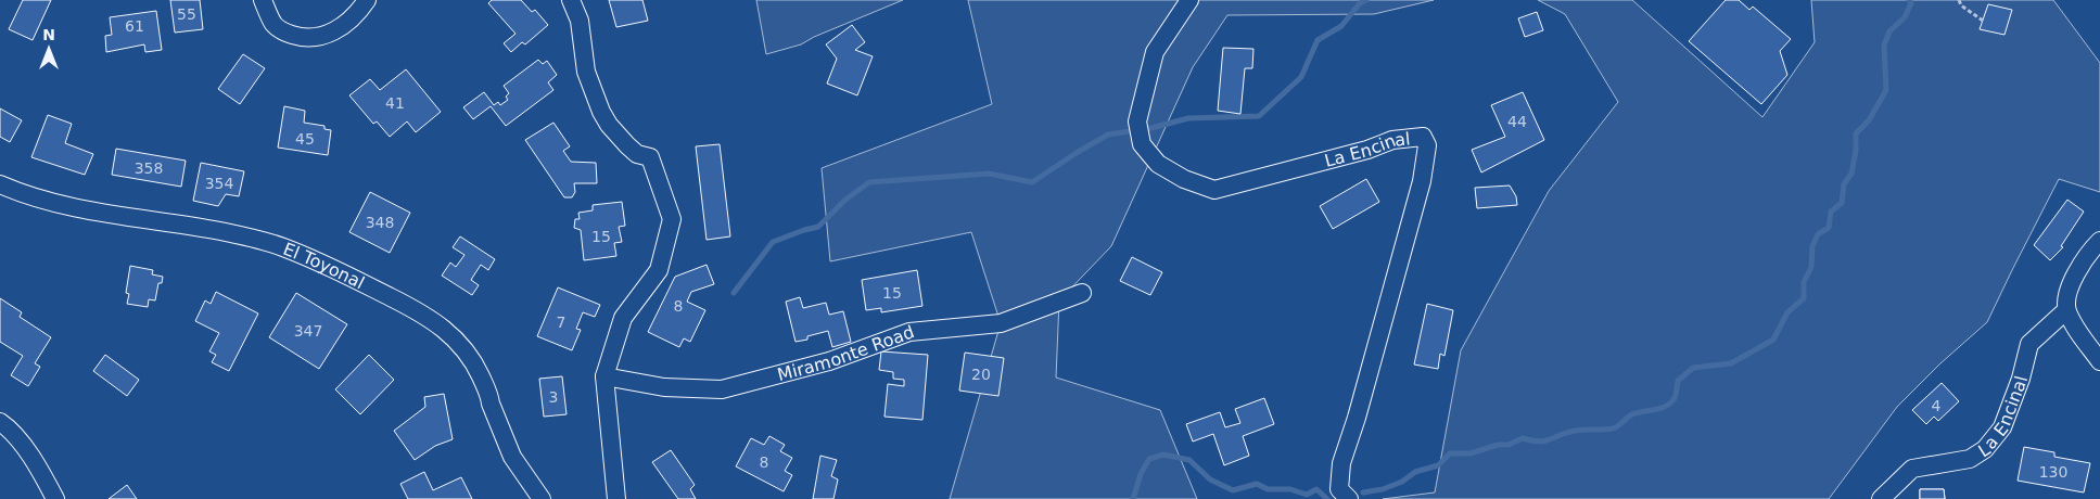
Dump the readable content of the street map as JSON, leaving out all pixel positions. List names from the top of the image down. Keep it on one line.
{"streets":{"street":["La Encinal","El Toyonal","Miramonte Road"]},"house_numbers":["55","61","41","44","45","358","354","348","15","15","8","7","347","20","3","4","8","130"],"north":"top"}
